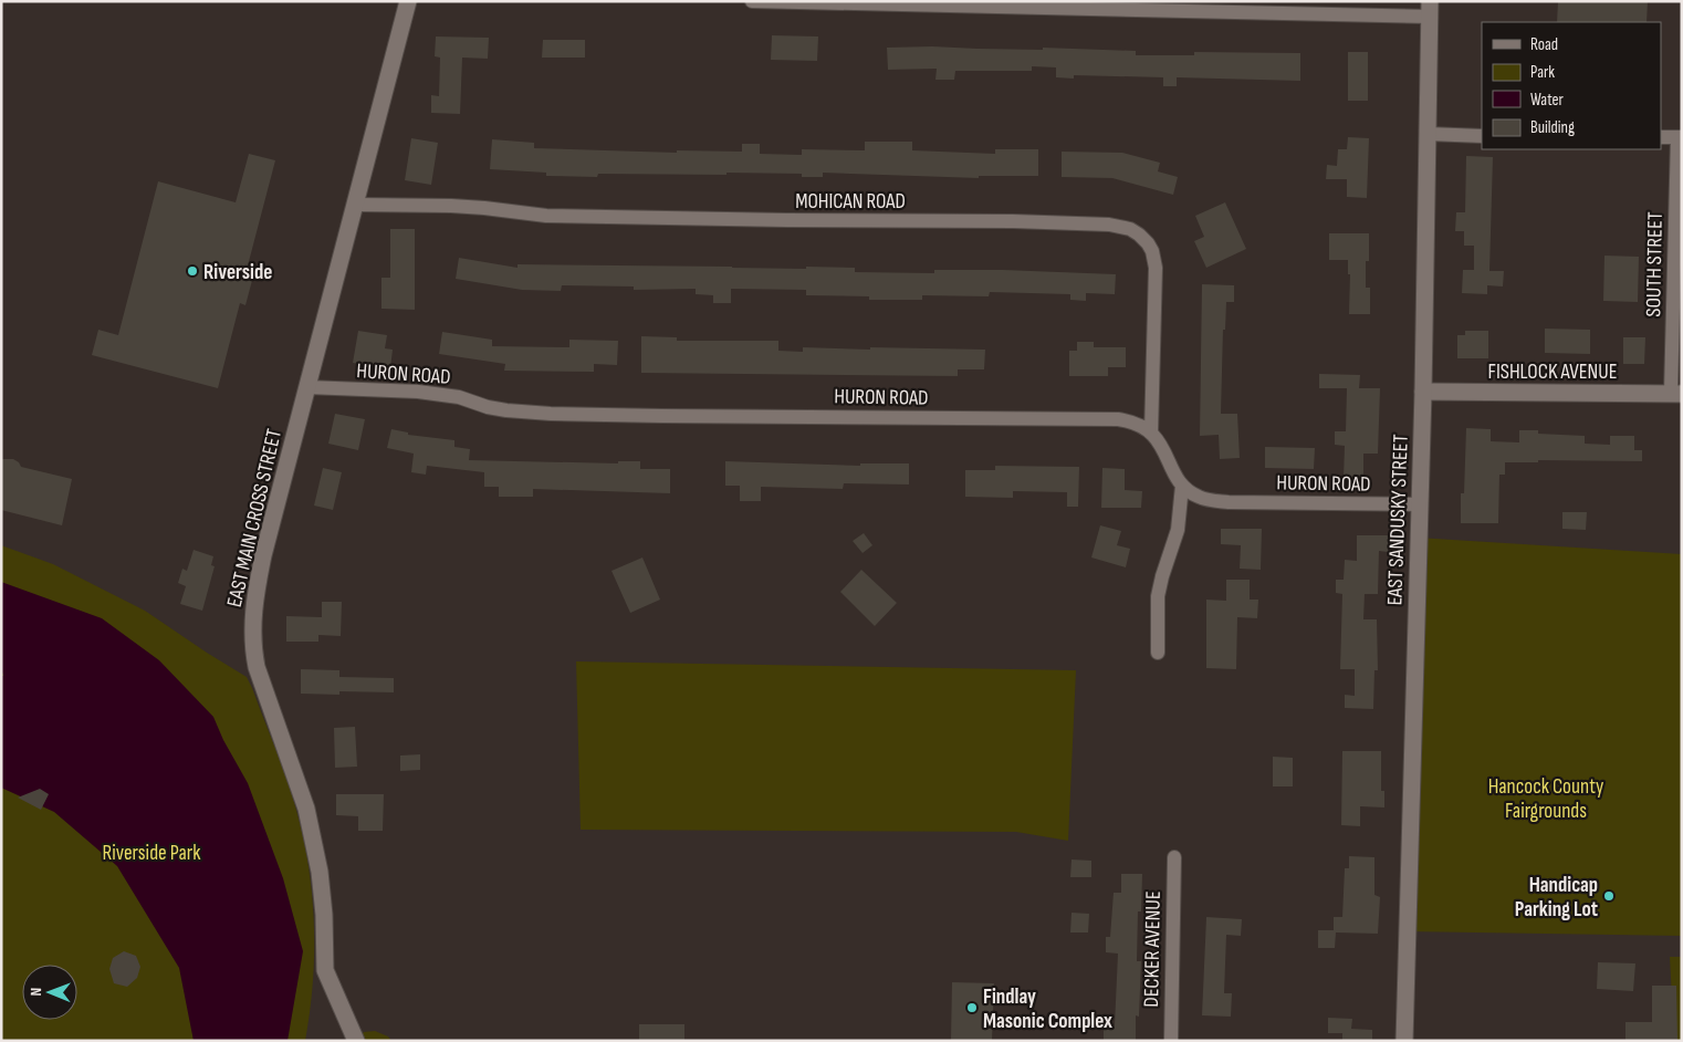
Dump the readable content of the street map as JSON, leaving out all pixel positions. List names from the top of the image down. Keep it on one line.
{"streets":{"main road":["FISHLOCK AVENUE","EAST MAIN CROSS STREET","EAST SANDUSKY STREET"],"street":["MOHICAN ROAD","SOUTH STREET","HURON ROAD","DECKER AVENUE"]},"crossings":[["MOHICAN ROAD","HURON ROAD"],["MOHICAN ROAD","EAST MAIN CROSS STREET"],["SOUTH STREET","FISHLOCK AVENUE"],["FISHLOCK AVENUE","EAST SANDUSKY STREET"],["HURON ROAD","EAST MAIN CROSS STREET"],["HURON ROAD","EAST SANDUSKY STREET"]],"parks":["Hancock County Fairgrounds","Riverside Park"],"places":["Riverside","Handicap Parking Lot","Findlay Masonic Complex"],"legend":["Road","Park","Water","Building"],"north":"left"}
